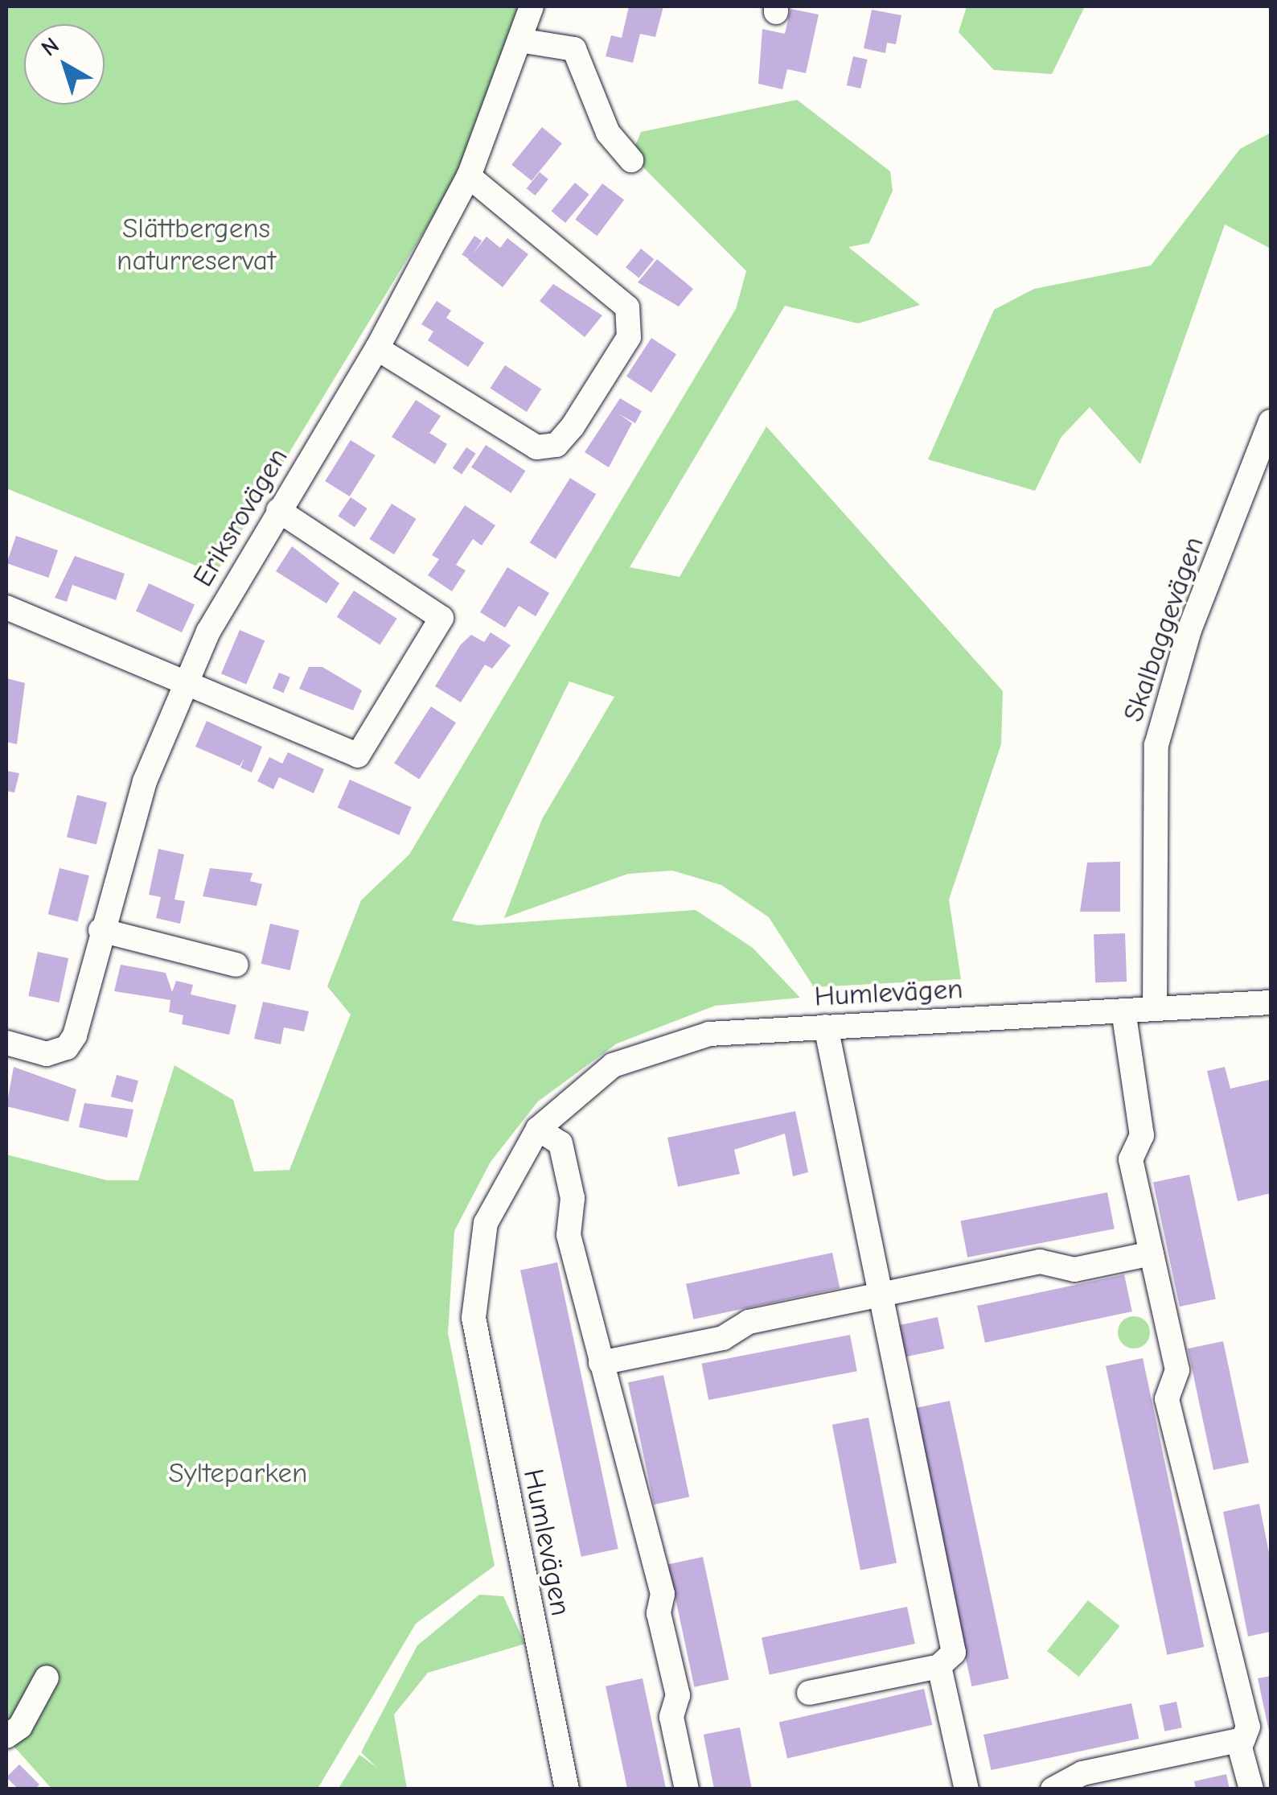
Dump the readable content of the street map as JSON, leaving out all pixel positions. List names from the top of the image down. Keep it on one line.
{"streets":{"street":["Eriksrovägen","Skalbaggevägen","Humlevägen"]},"crossings":[["Skalbaggevägen","Humlevägen"]],"parks":["Slättbergens naturreservat","Sylteparken"],"north":"top left"}
